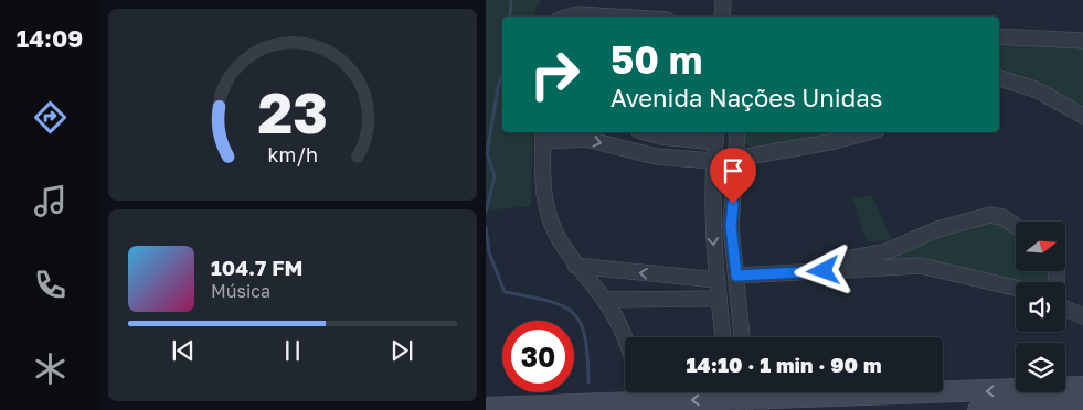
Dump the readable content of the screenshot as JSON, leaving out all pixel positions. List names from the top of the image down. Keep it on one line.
{"north":"right","page":{"tabs":"14:09","turn":["50 m","Avenida Nações Unidas"],"song":["104.7 FM","Música"],"limit":"30","trip":"14:10 · 1 min · 90 m","gauge":["23","km/h"]}}
